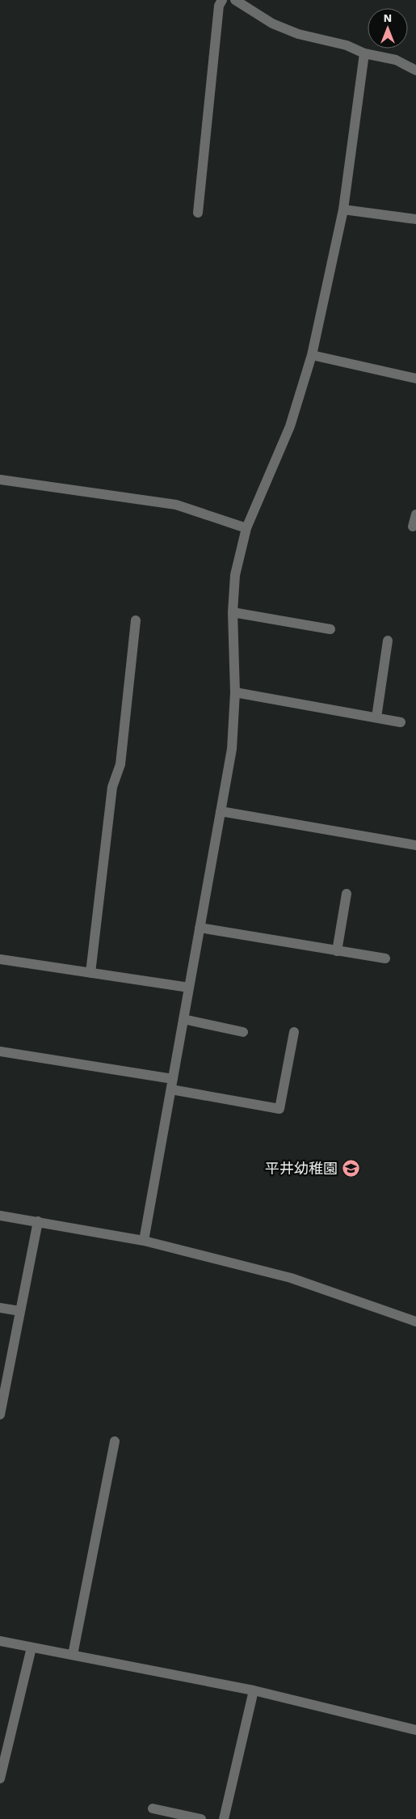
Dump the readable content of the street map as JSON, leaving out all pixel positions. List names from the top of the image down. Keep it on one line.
{"places":{"school or university":["平井幼稚園"]},"north":"top"}
